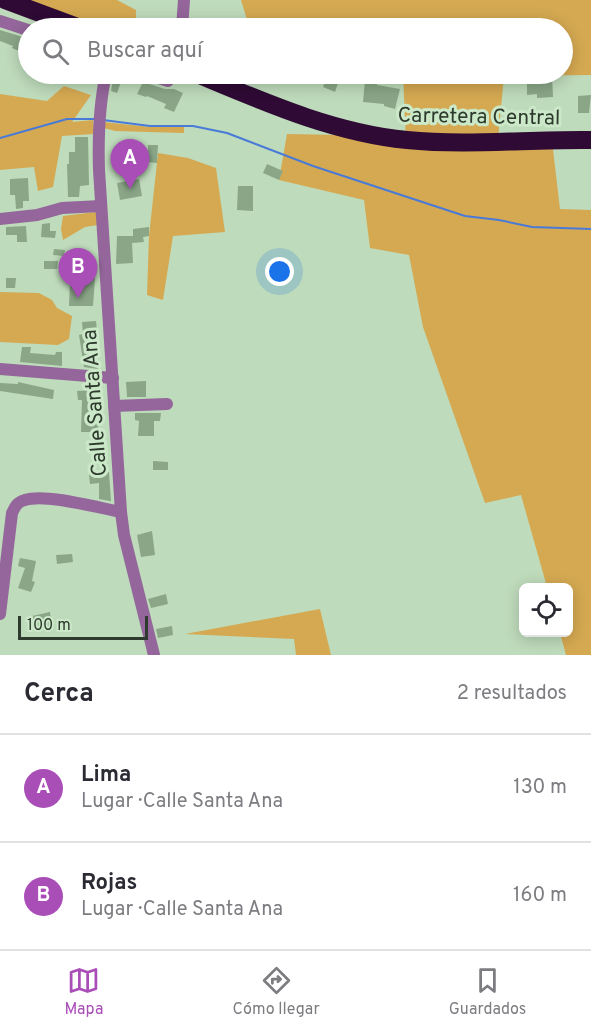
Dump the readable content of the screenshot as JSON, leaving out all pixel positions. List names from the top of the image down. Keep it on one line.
{"streets":{"highway":["Carretera Central"],"street":["Calle Santa Ana"]},"scale_bar":"100 m","page":{"search":"Buscar aquí","pins":["A","B"],"scale":"100 m","heading":["Cerca","2 resultados"],"list":[{"mark":"A","name":"Lima","note":"Lugar · Calle Santa Ana","value":"130 m"},{"mark":"B","name":"Rojas","note":"Lugar · Calle Santa Ana","value":"160 m"}],"nav":["Mapa","Cómo llegar","Guardados"]}}
